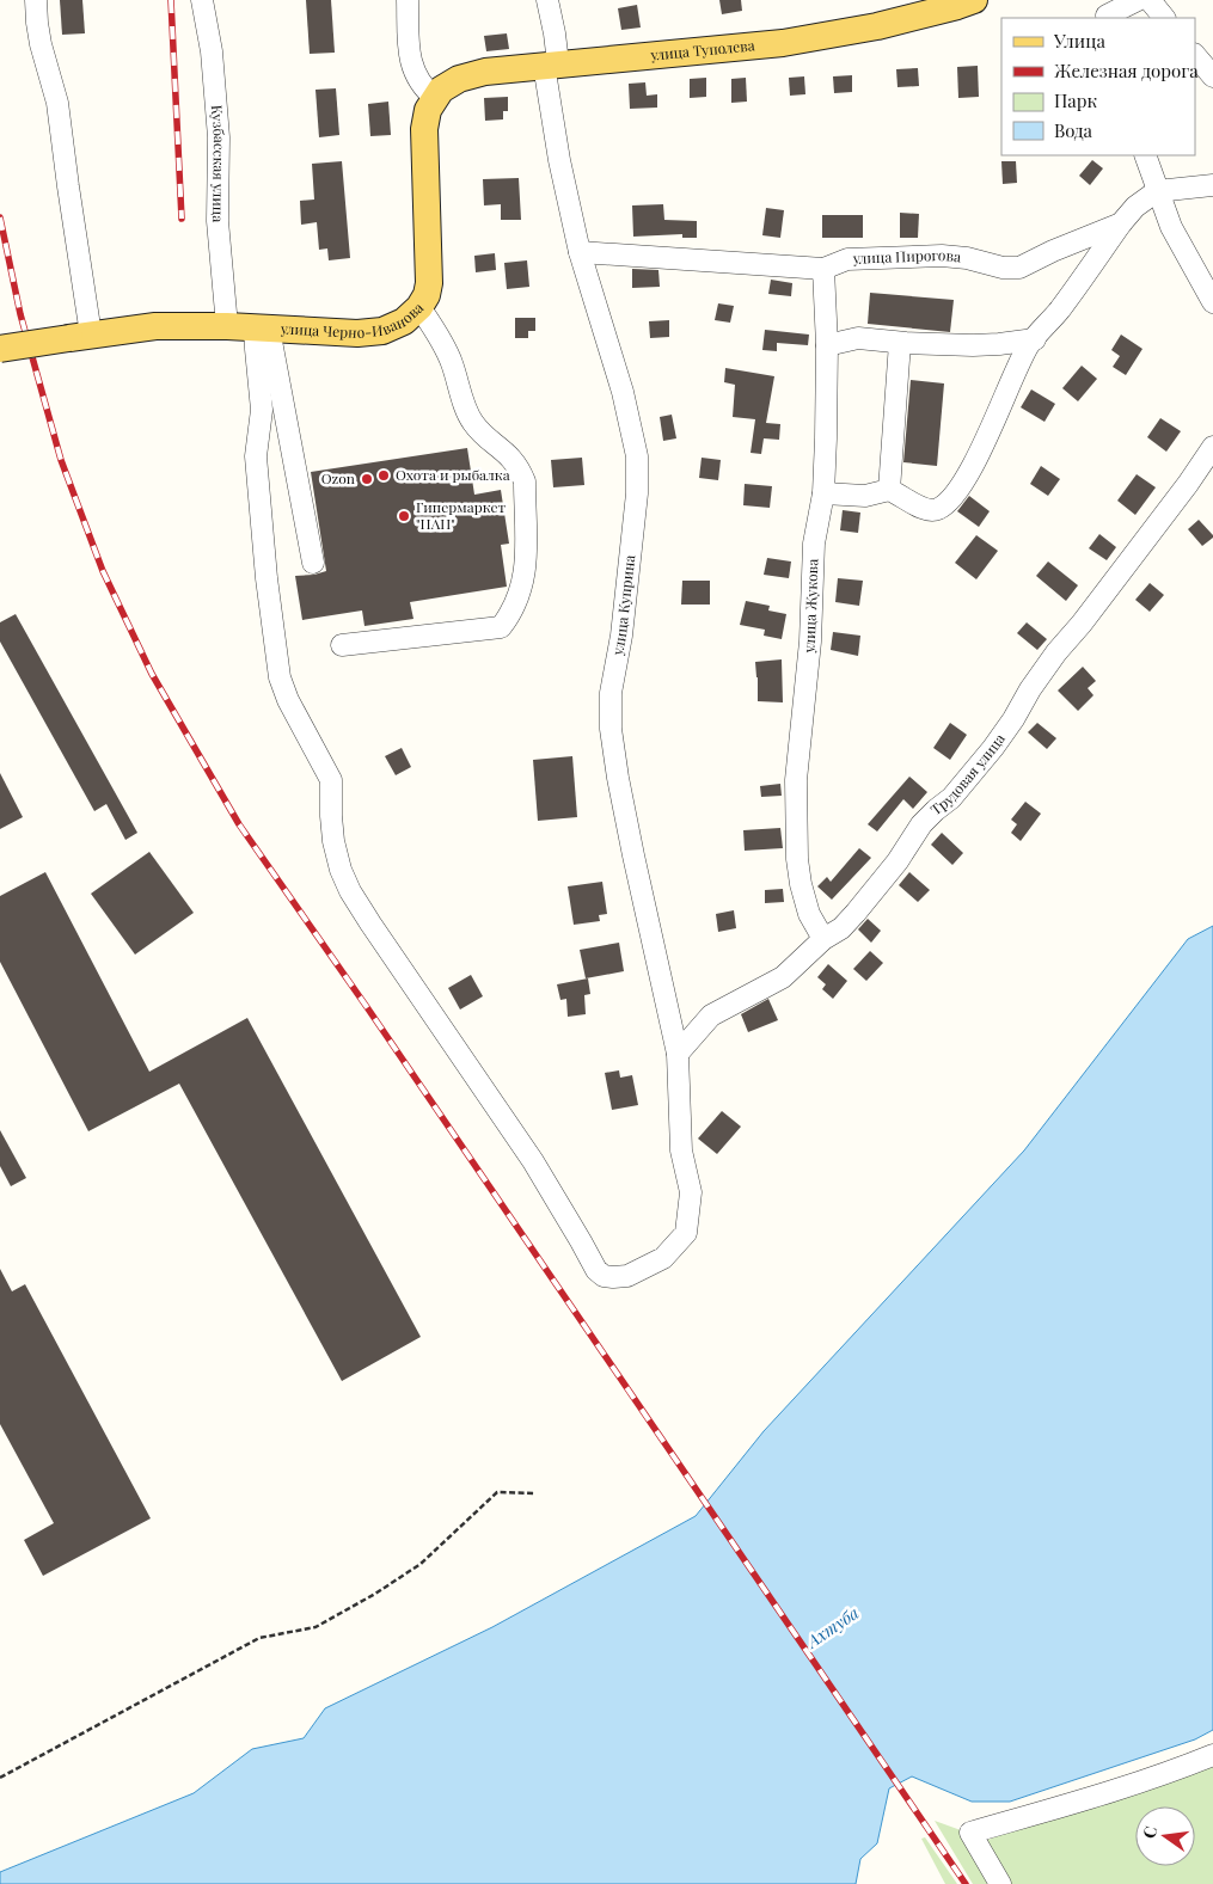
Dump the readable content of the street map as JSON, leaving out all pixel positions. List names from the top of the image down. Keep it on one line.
{"streets":{"main road":["улица Туполева","улица Черно-Иванова"],"street":["Кузбасская улица","улица Пирогова","улица Куприна","улица Жукова","Трудовая улица"]},"crossings":[["улица Туполева","улица Черно-Иванова"],["улица Туполева","улица Куприна"],["Кузбасская улица","улица Черно-Иванова"],["улица Пирогова","улица Куприна"],["улица Пирогова","улица Жукова"],["улица Черно-Иванова","улица Куприна"],["улица Куприна","Трудовая улица"],["улица Жукова","Трудовая улица"]],"water":["Ахтуба"],"places":["Охота и рыбалка","Ozon","Гипермаркет \"НАН\""],"legend":["Улица","Железная дорога","Парк","Вода"],"north":"left"}
